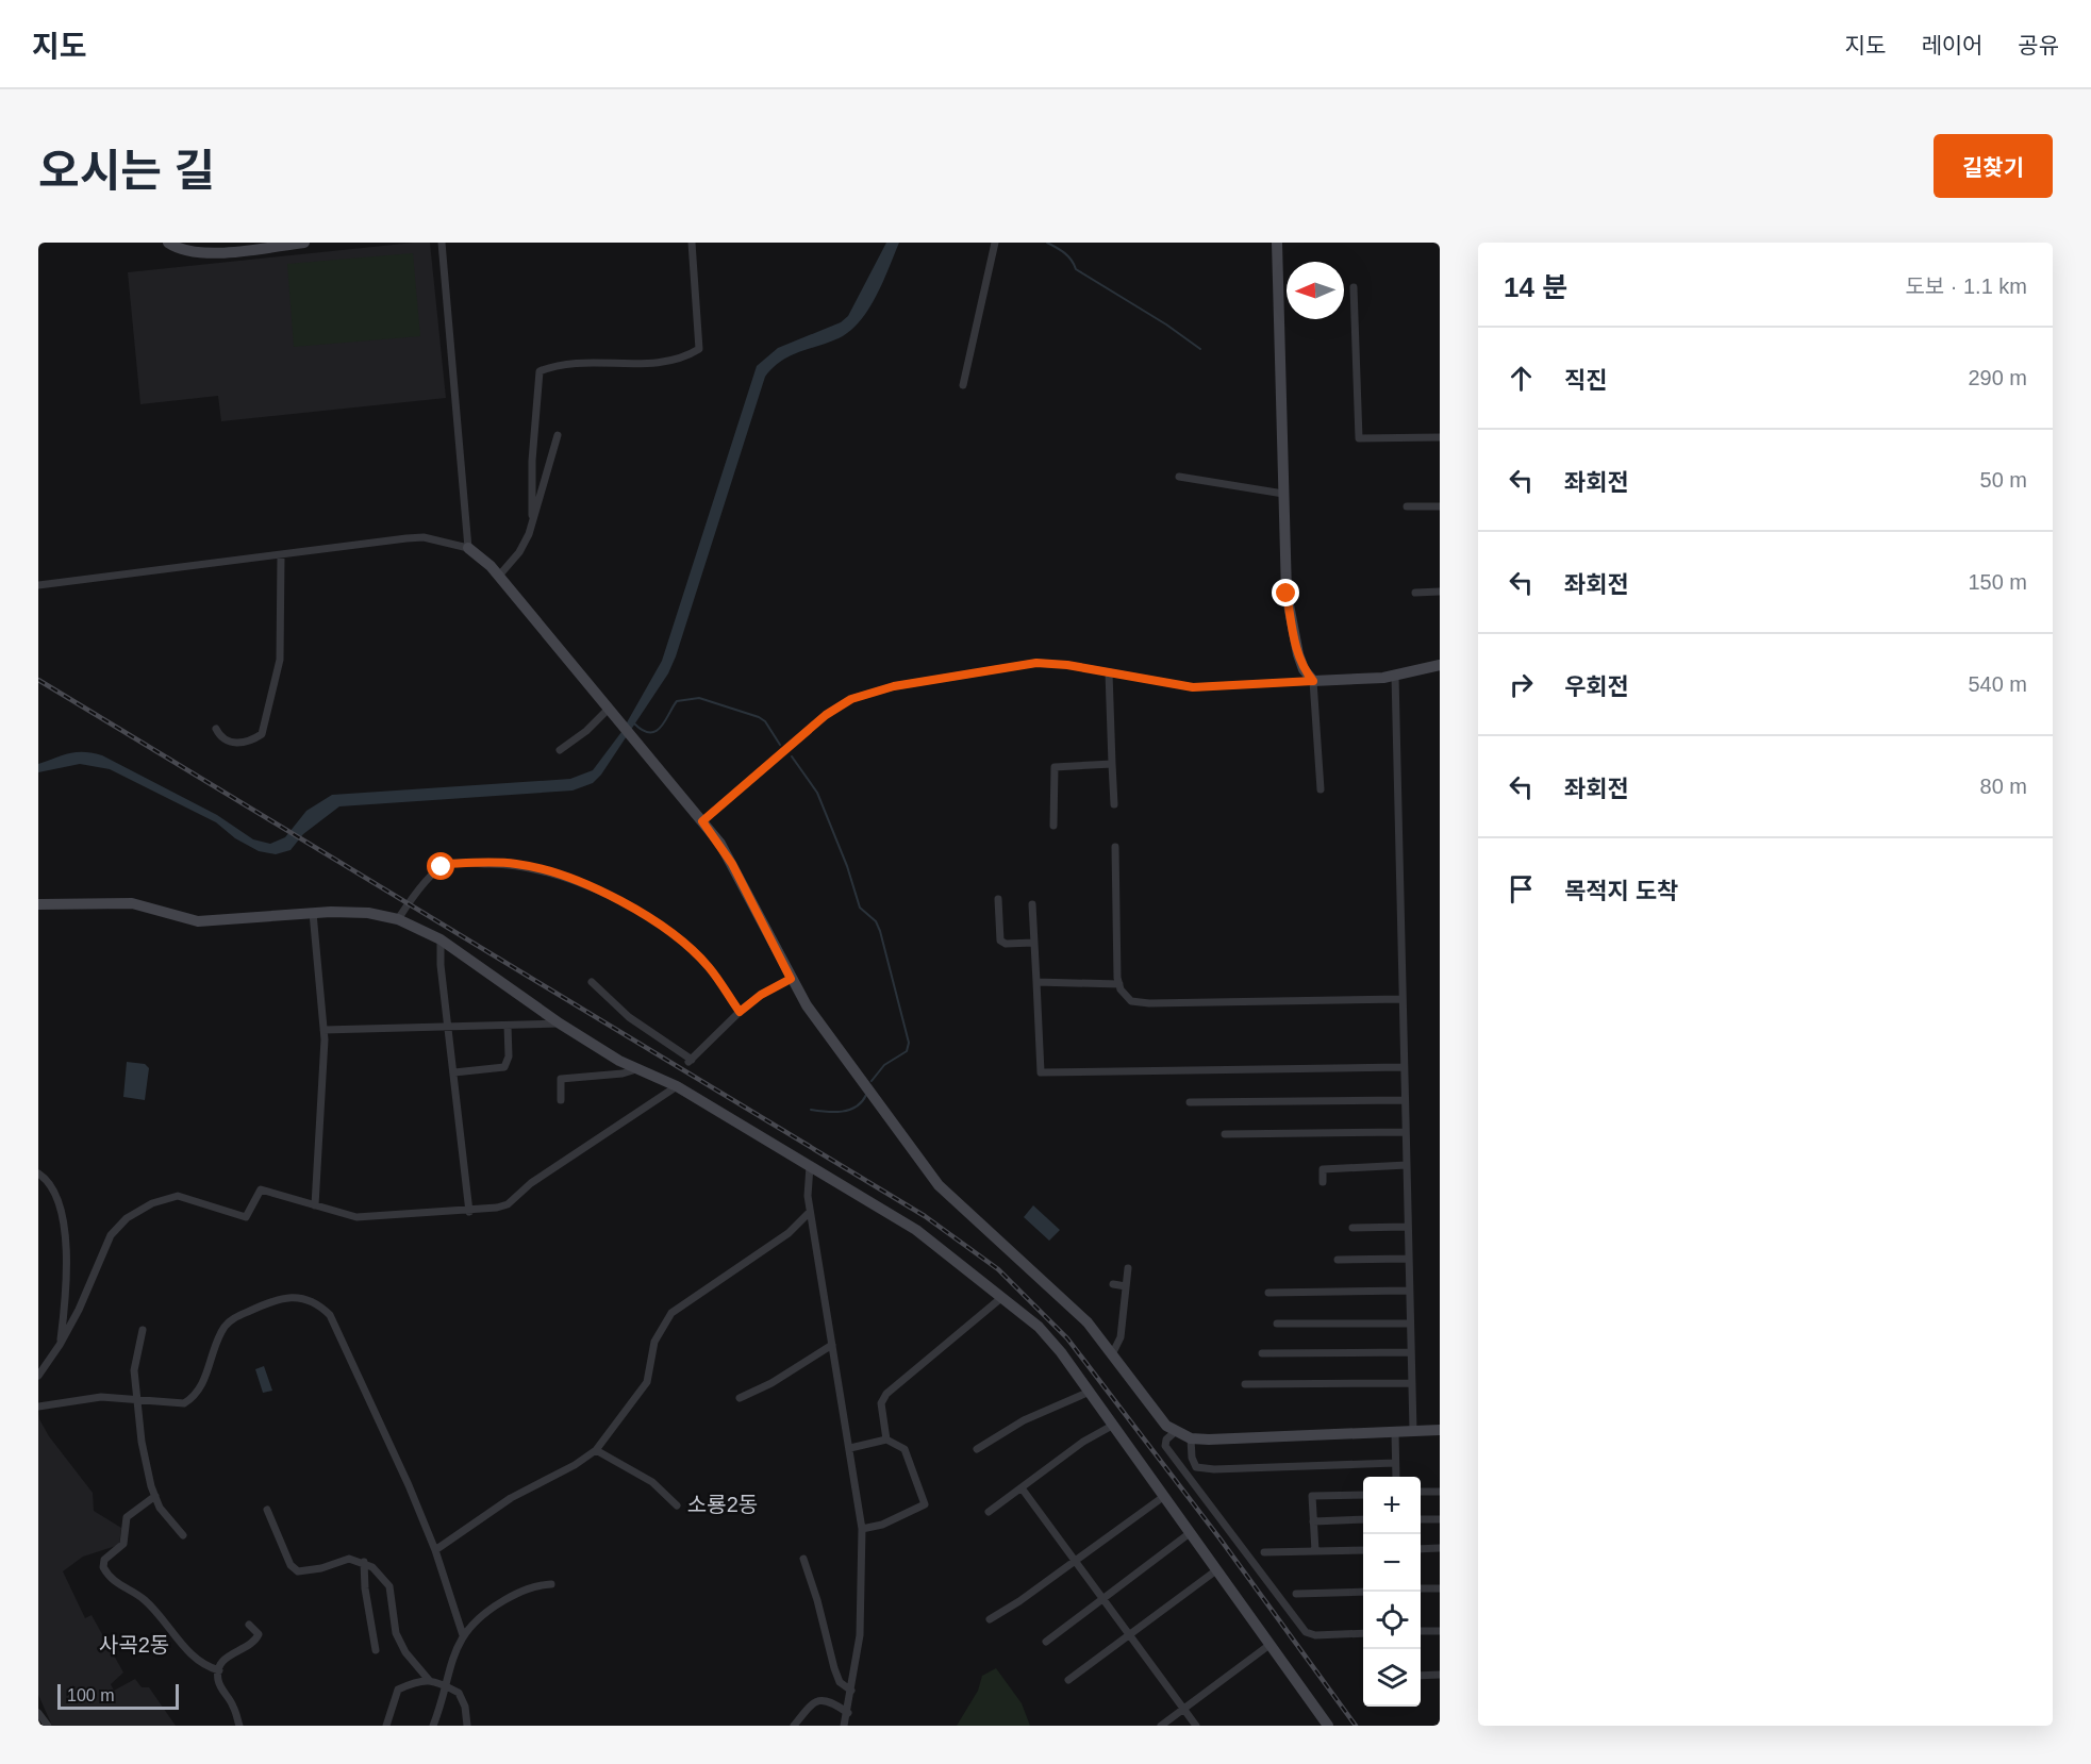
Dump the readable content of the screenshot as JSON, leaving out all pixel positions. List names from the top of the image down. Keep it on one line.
{"districts":["소룡2동","사곡2동"],"scale_bar":"100 m","north":"left","page":{"header":"지도","nav":["지도","레이어","공유"],"title":"오시는 길","buttons":"길찾기","heading":["14 분","도보 · 1.1 km"],"list":[["직진","290 m"],["좌회전","50 m"],["좌회전","150 m"],["우회전","540 m"],["좌회전","80 m"],"목적지 도착"],"map_buttons":["+","−"],"scale":"100 m"}}
